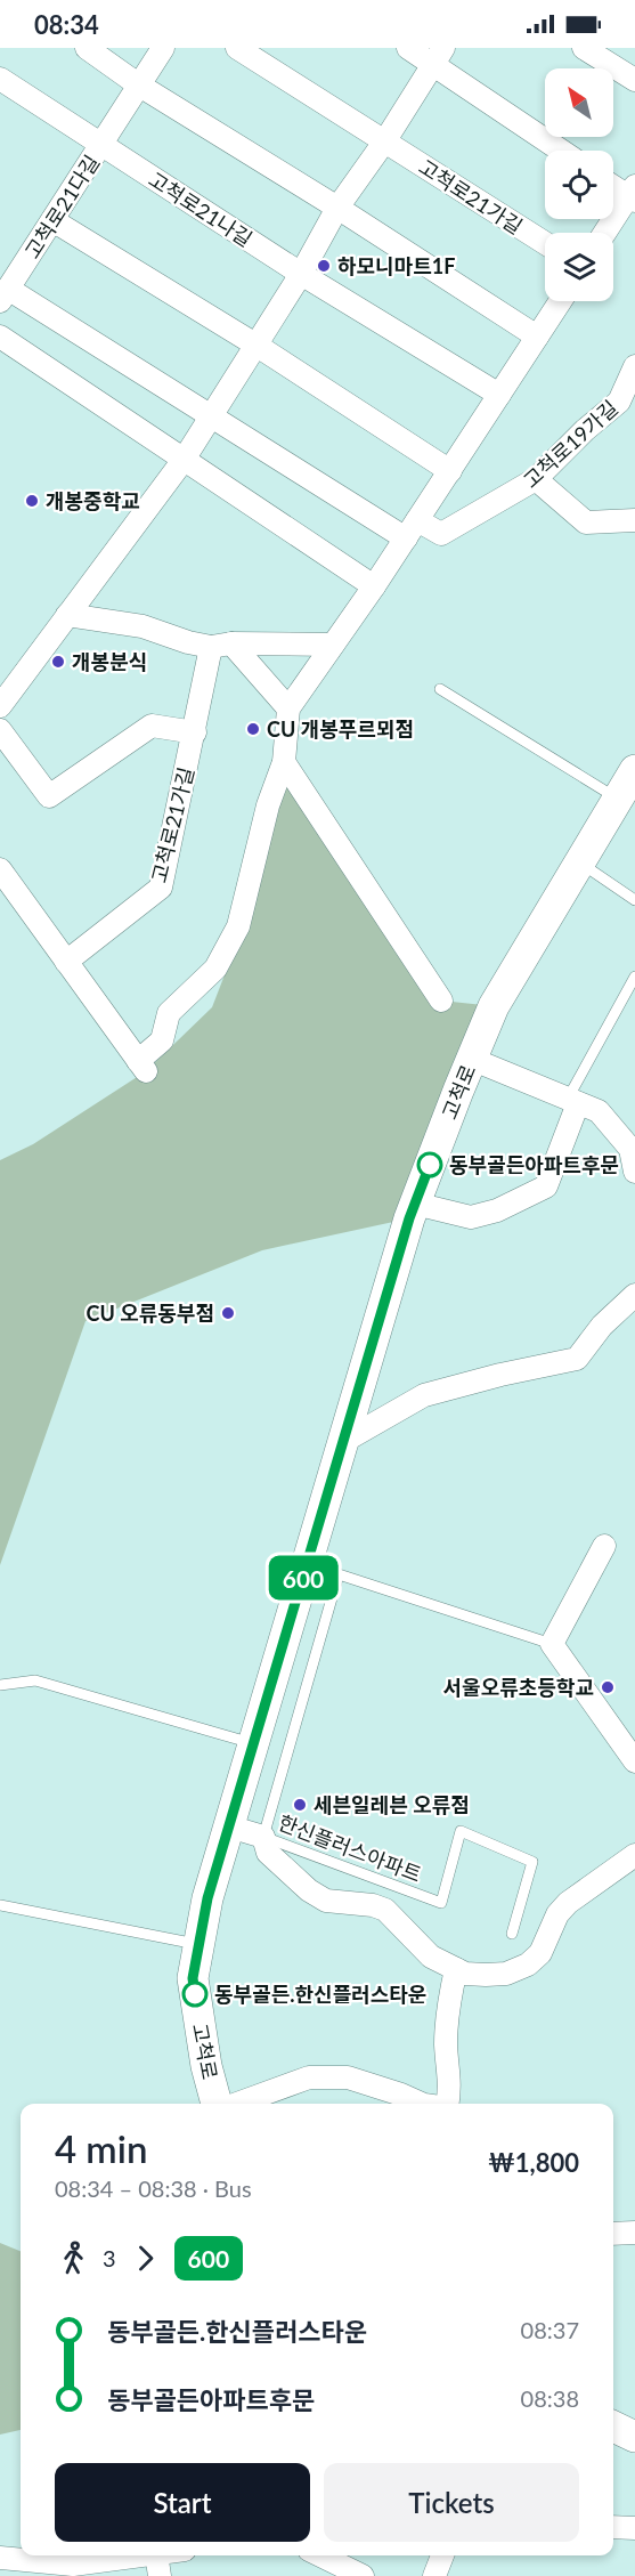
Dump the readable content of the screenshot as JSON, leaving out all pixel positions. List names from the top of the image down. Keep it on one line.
{"streets":{"main road":["고척로"],"street":["고척로21가길","고척로21다길","고척로21나길","고척로19가길"],"lane":["한신플러스아파트"]},"crossings":[["고척로21다길","고척로21나길"]],"places":["하모니마트1F","개봉중학교","개봉분식","CU 개봉푸르뫼점","동부골든아파트후문","CU 오류동부점","서울오류초등학교","세븐일레븐 오류점","동부골든.한신플러스타운"],"lines":["bus line 600"],"north":"top left","page":{"status":"08:34","on_map":"600","heading":["4 min","08:34 – 08:38 · Bus","₩1,800"],"legs":["3","600"],"list":[{"name":"동부골든.한신플러스타운","value":"08:37"},{"name":"동부골든아파트후문","value":"08:38"}],"buttons":["Start","Tickets"]}}
